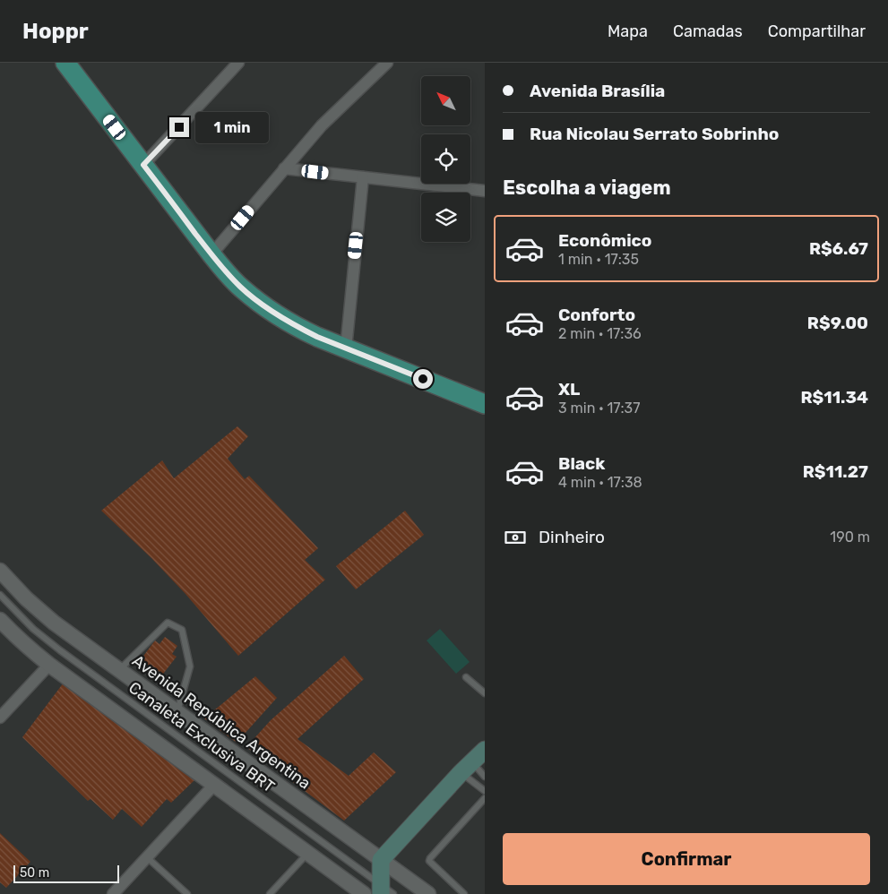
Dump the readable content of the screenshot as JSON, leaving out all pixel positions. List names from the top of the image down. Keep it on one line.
{"streets":{"street":["Avenida República Argentina"],"lane":["Canaleta Exclusiva BRT"]},"scale_bar":"50 m","north":"top left","page":{"header":"Hoppr","nav":["Mapa","Camadas","Compartilhar"],"banner":["Avenida Brasília","Rua Nicolau Serrato Sobrinho"],"bubble":"1 min","heading":"Escolha a viagem","list":[{"name":"Econômico","note":"1 min · 17:35","value":"R$6.67"},{"name":"Conforto","note":"2 min · 17:36","value":"R$9.00"},{"name":"XL","note":"3 min · 17:37","value":"R$11.34"},{"name":"Black","note":"4 min · 17:38","value":"R$11.27"}],"pay":["Dinheiro","190 m"],"buttons":"Confirmar","scale":"50 m"}}
